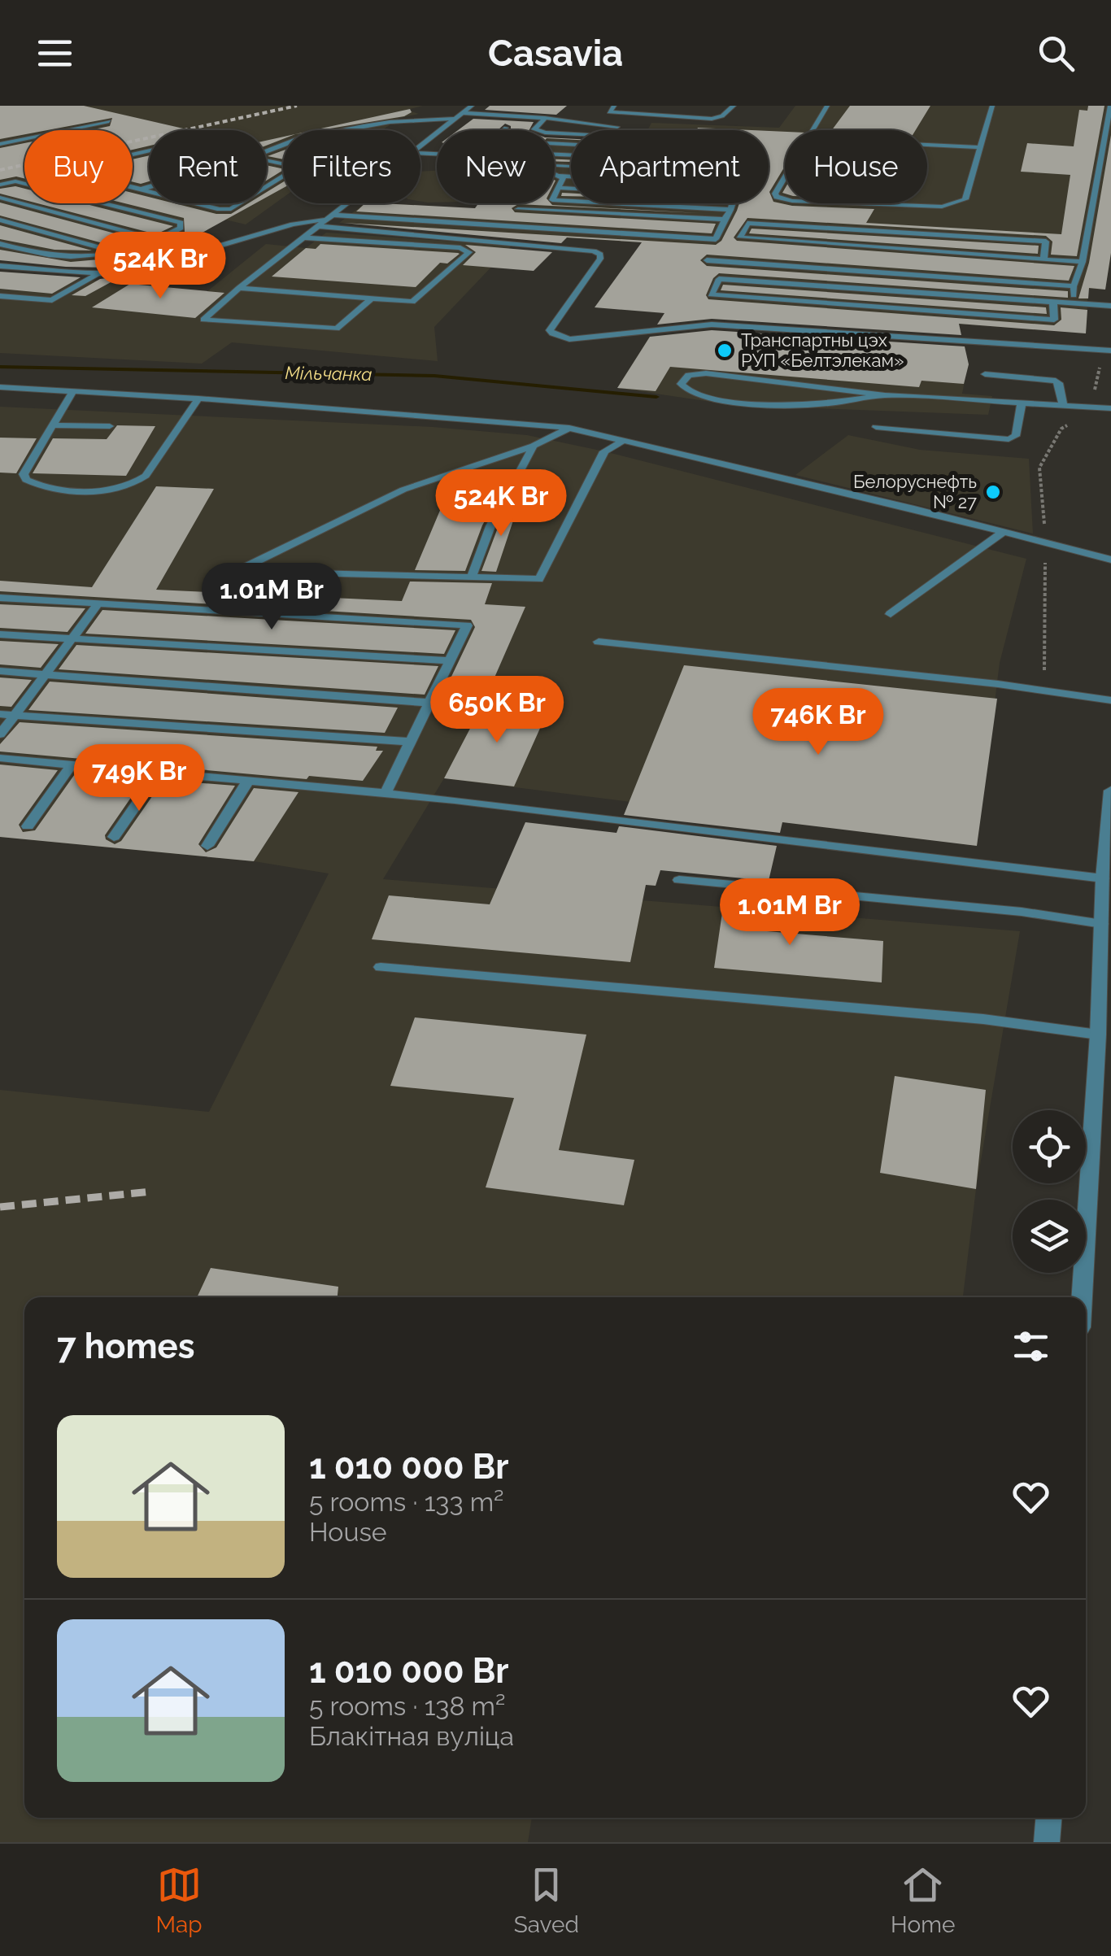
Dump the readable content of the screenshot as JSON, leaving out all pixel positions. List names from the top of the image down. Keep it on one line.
{"water":["Мільчанка"],"places":["Транспартны цэх РУП «Белтэлекам»","Белоруснефть № 27"],"page":{"header":"Casavia","chip":["Buy","Rent","Filters","New","Apartment","House"],"price":["524K Br","524K Br","1.01M Br","650K Br","746K Br","749K Br","1.01M Br"],"heading":"7 homes","list":[{"name":"1 010 000 Br","note":"5 rooms · 133 m² · House"},{"name":"1 010 000 Br","note":"5 rooms · 138 m² · Блакітная вуліца"}],"tabs":["Map","Saved","Home"]}}
